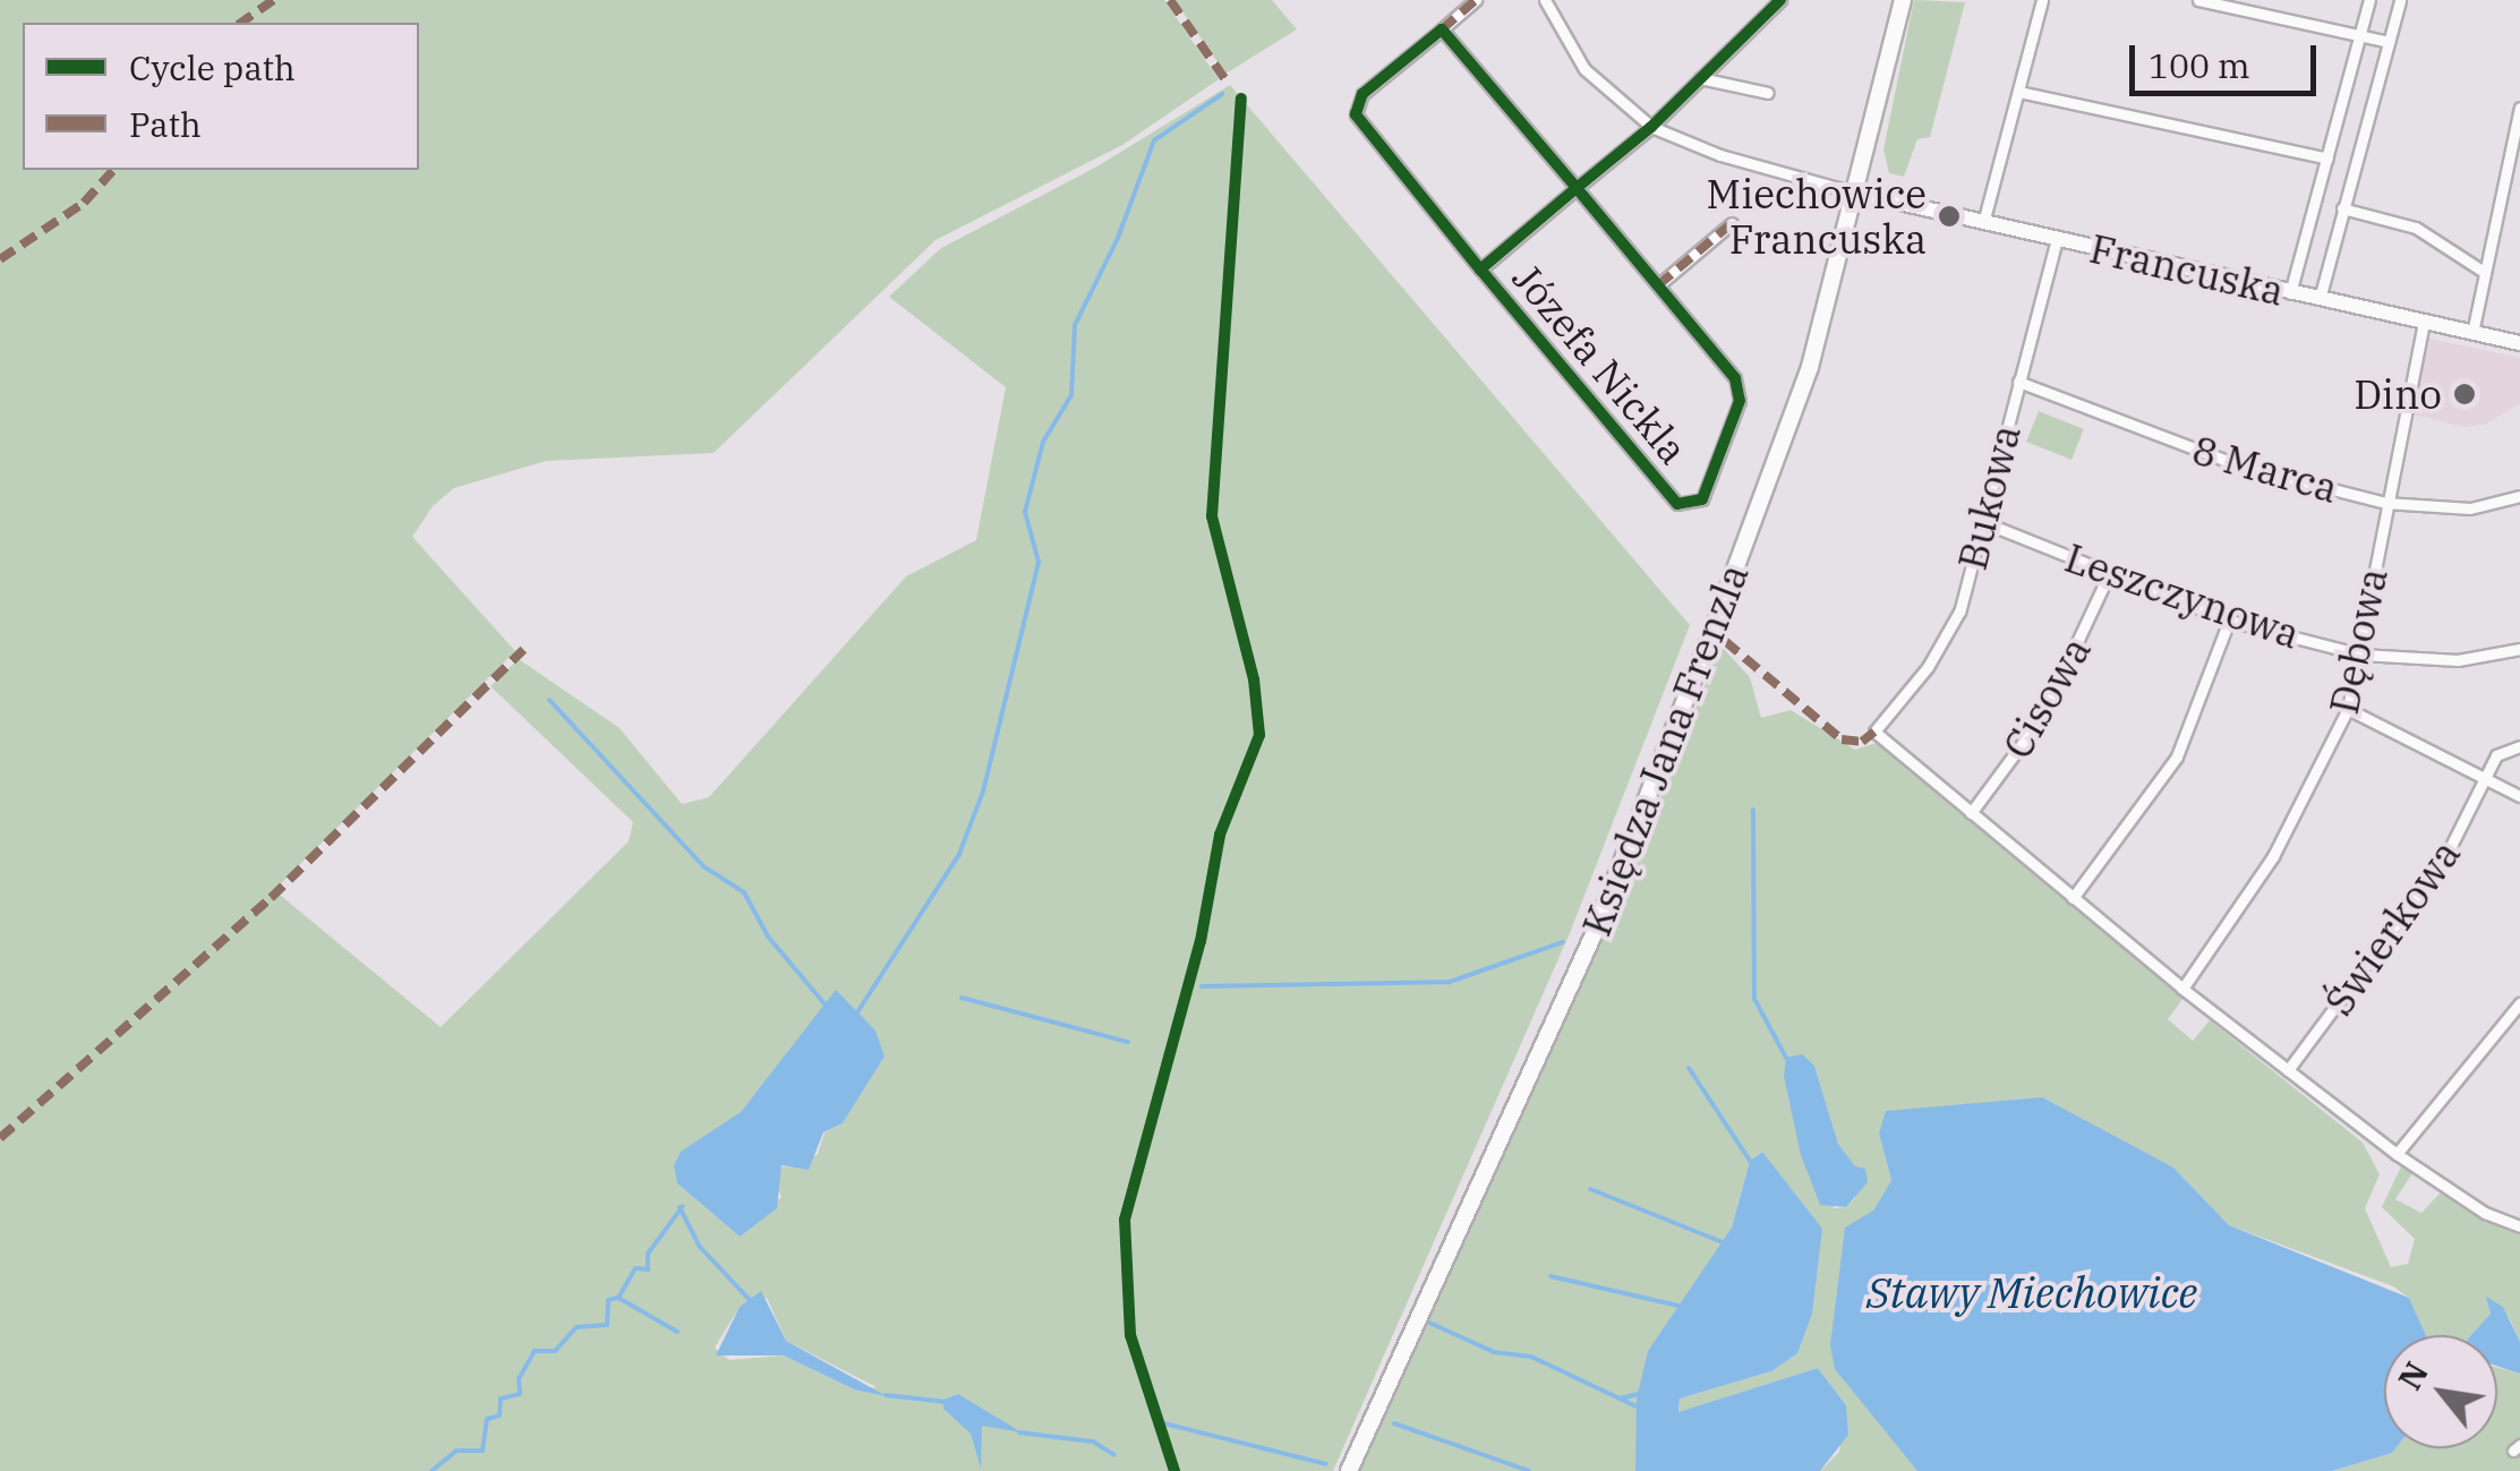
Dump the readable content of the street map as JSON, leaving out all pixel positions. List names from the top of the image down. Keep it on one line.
{"streets":{"main road":["Księdza Jana Frenzla"],"street":["Francuska","Józefa Nickla","8 Marca","Bukowa","Leszczynowa","Dębowa","Cisowa","Świerkowa"]},"crossings":[["Francuska","Bukowa"],["Francuska","Dębowa"],["Francuska","Księdza Jana Frenzla"],["8 Marca","Bukowa"],["8 Marca","Dębowa"],["Bukowa","Leszczynowa"],["Bukowa","Cisowa"],["Leszczynowa","Dębowa"],["Leszczynowa","Cisowa"]],"water":["Stawy Miechowice"],"places":["Miechowice Francuska","Dino"],"legend":["Cycle path","Path"],"scale_bar":"100 m","north":"top left"}
